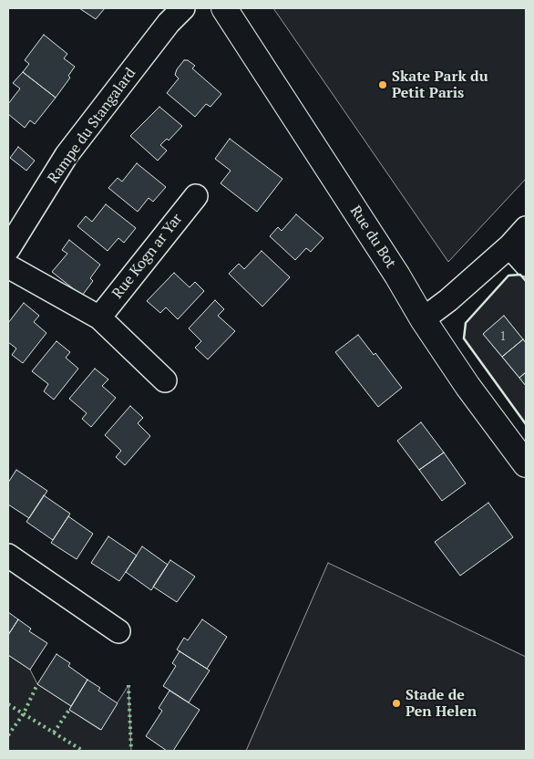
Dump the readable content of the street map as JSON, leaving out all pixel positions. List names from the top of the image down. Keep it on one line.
{"streets":{"street":["Rampe du Stangalard","Rue du Bot","Rue Kogn ar Yar"]},"places":["Skate Park du Petit Paris","Stade de Pen Helen"],"house_numbers":["1"]}
